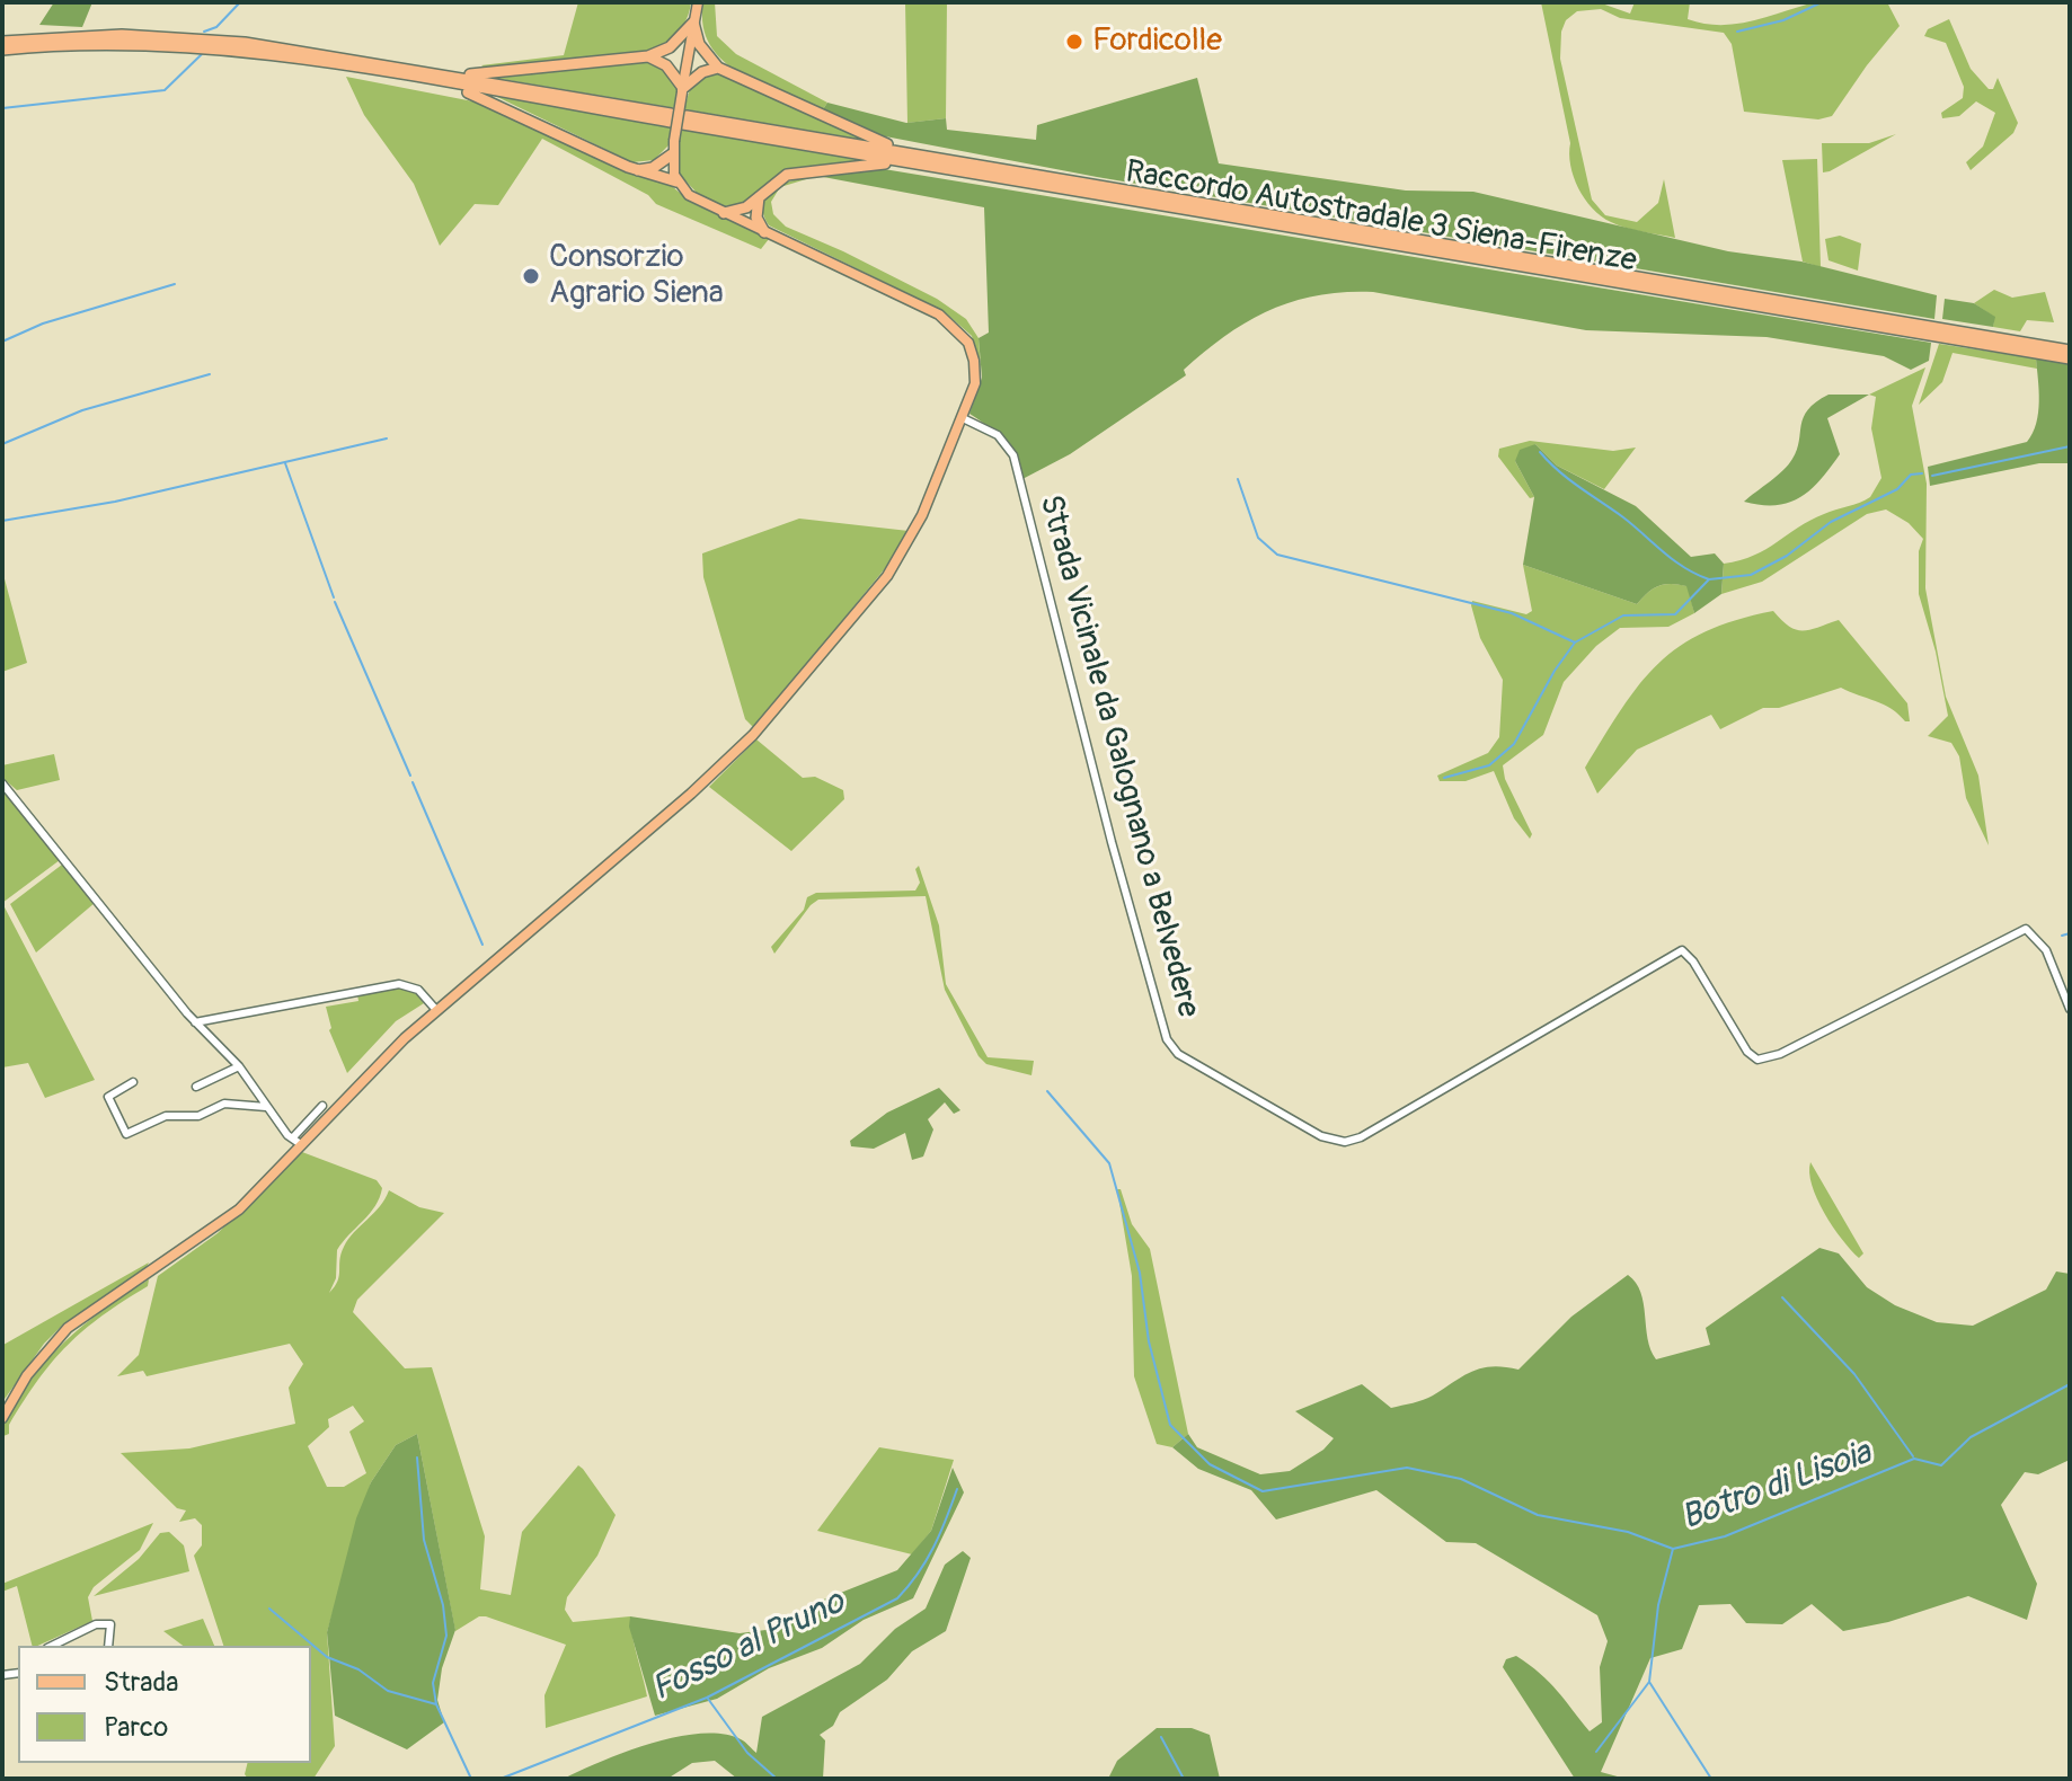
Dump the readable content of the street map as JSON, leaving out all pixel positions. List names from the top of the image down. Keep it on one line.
{"streets":{"highway":["Raccordo Autostradale 3 Siena-Firenze"],"street":["Strada Vicinale da Galognano a Belvedere"]},"water":["Botro di Lisoia","Fosso al Pruno"],"places":["Fordicolle","Consorzio Agrario Siena"],"legend":["Strada","Parco"]}
